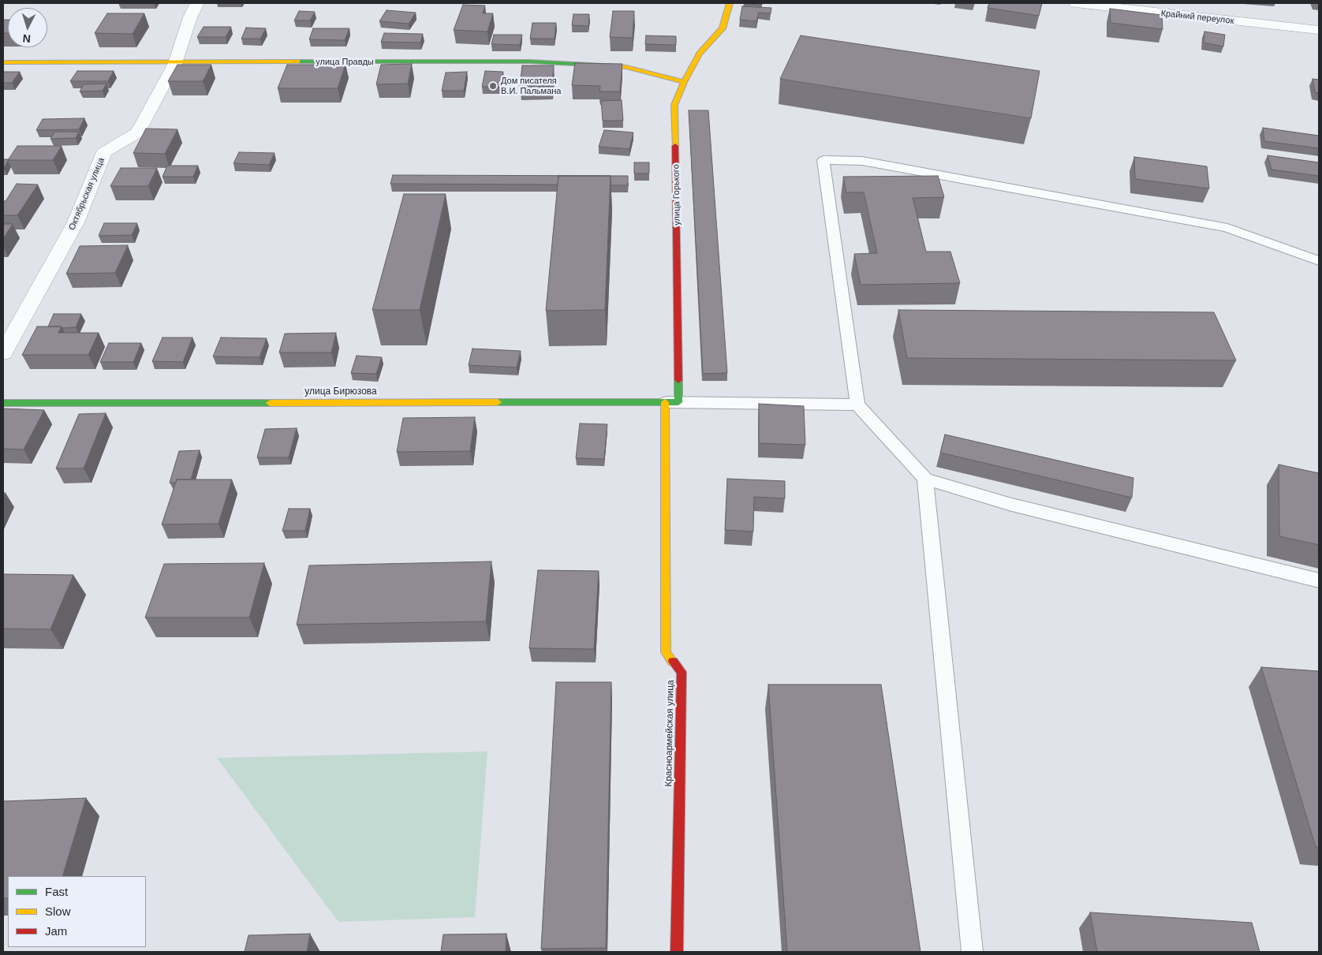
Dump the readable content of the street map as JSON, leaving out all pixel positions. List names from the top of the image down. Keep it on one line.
{"streets":{"street":["Крайний переулок","улица Правды","Октябрьская улица","улица Горького","улица Бирюзова","Красноармейская улица"]},"crossings":[["улица Правды","Октябрьская улица"],["улица Правды","улица Горького"],["улица Горького","улица Бирюзова"],["улица Горького","Красноармейская улица"],["улица Бирюзова","Красноармейская улица"]],"places":["Дом писателя В.И. Пальмана"],"legend":["Fast","Slow","Jam"],"north":"bottom"}
